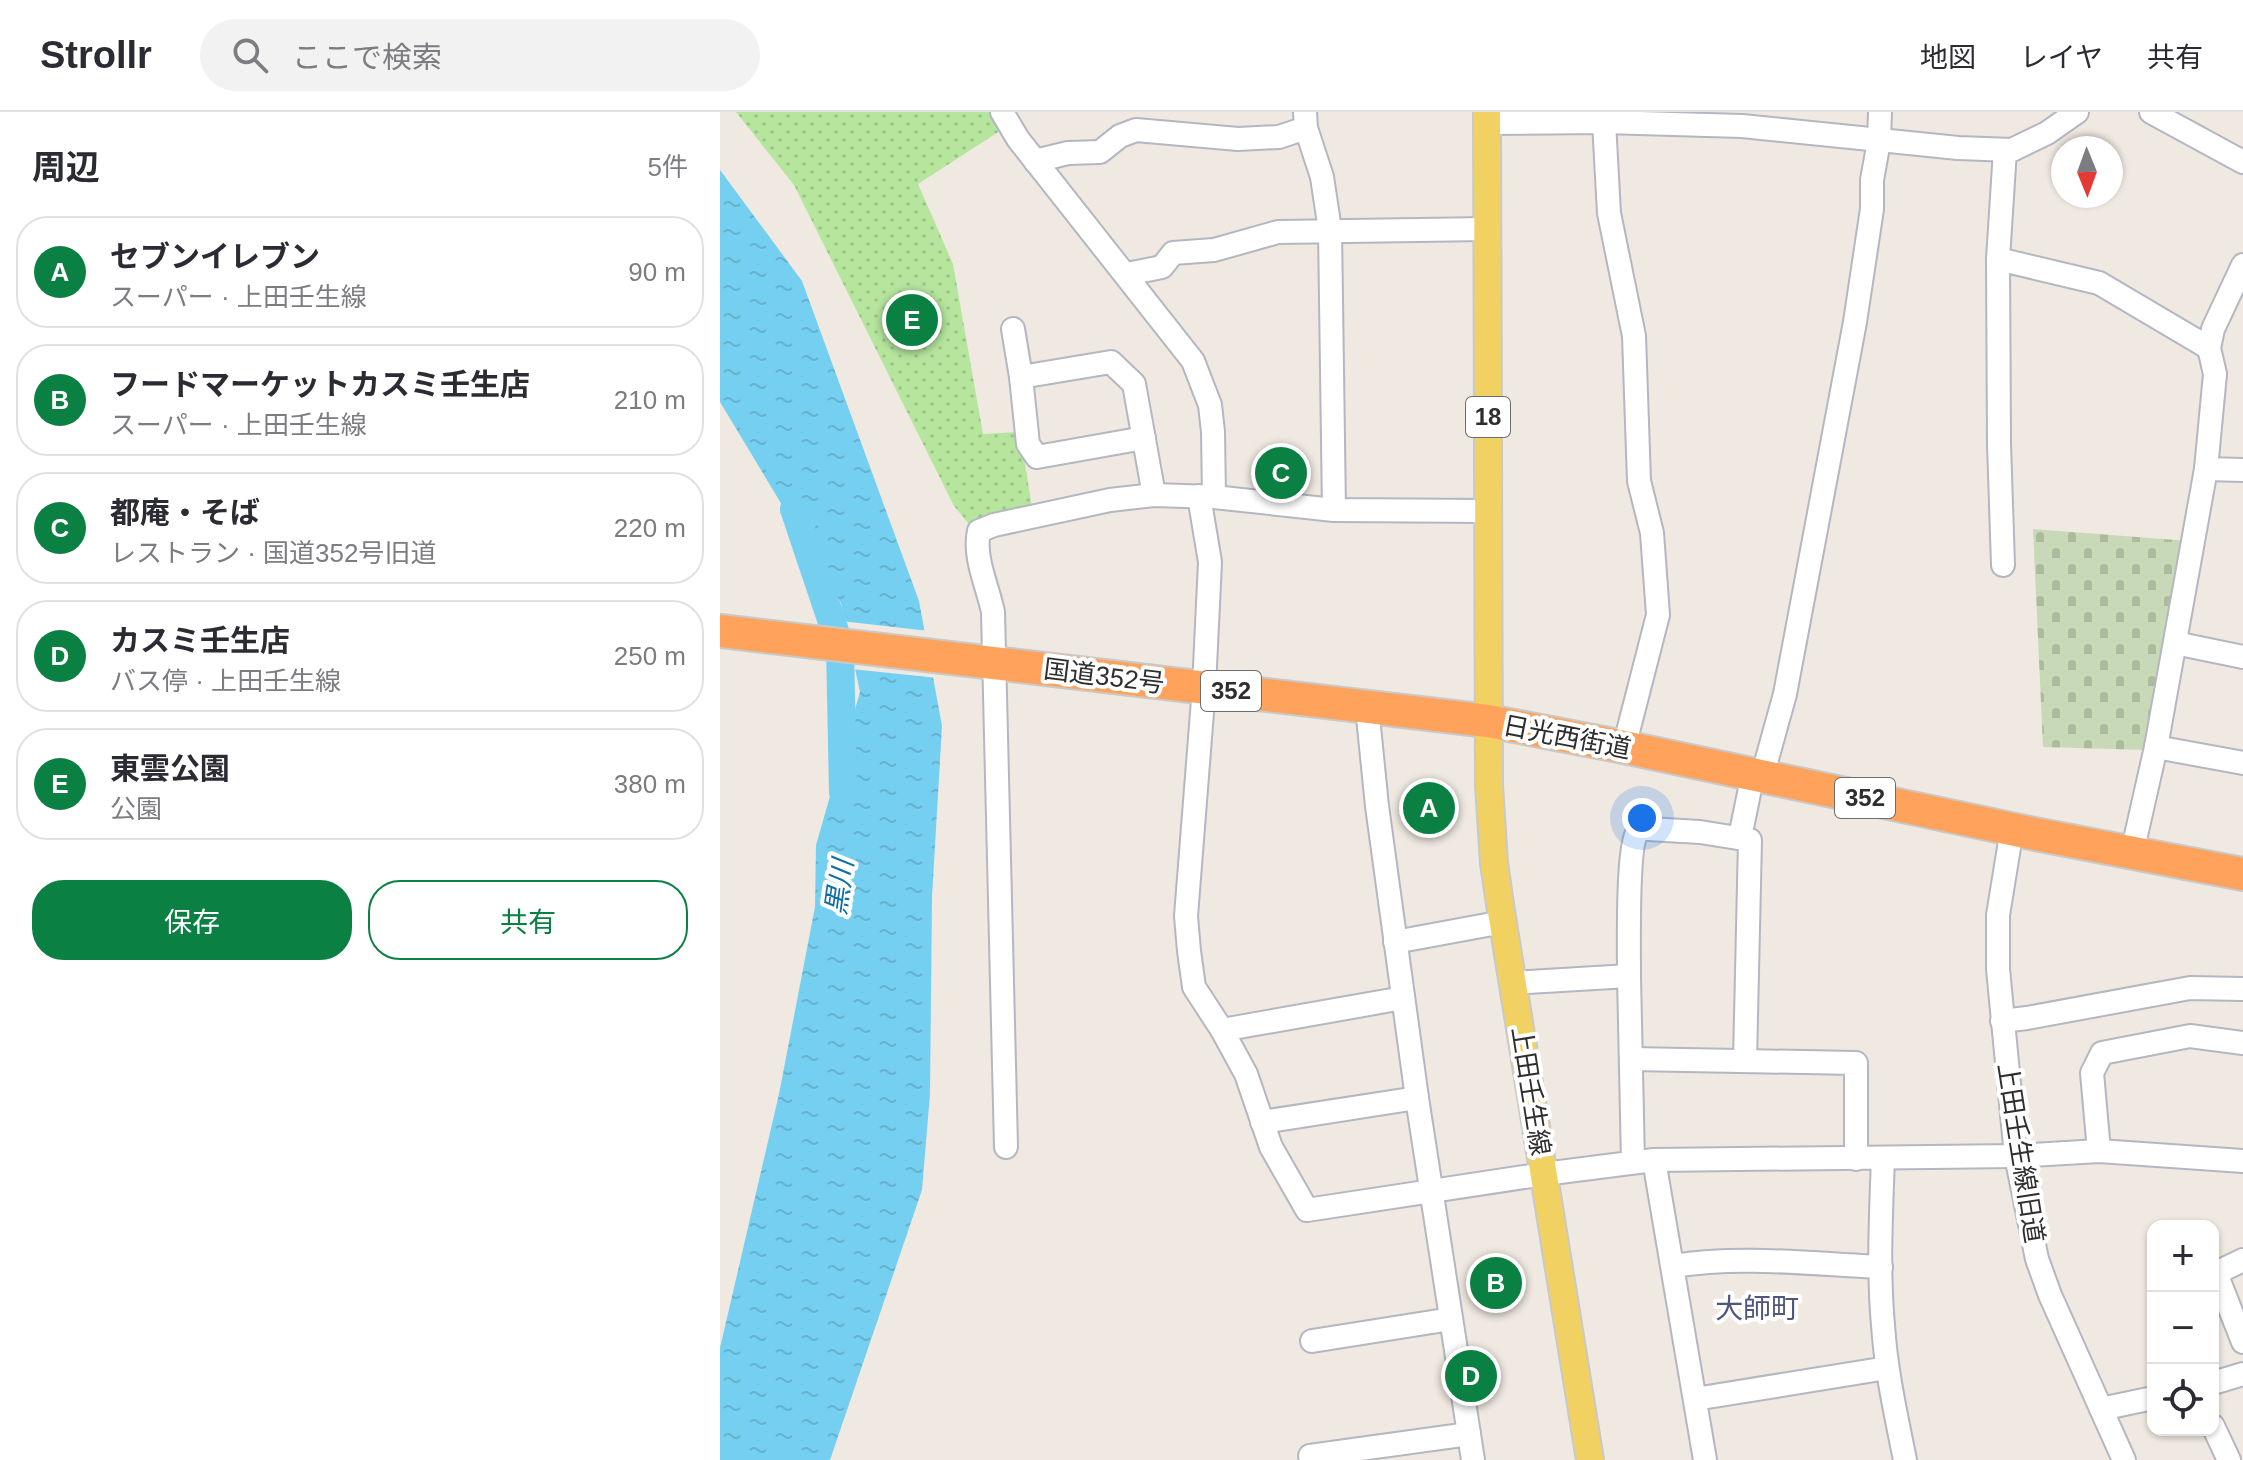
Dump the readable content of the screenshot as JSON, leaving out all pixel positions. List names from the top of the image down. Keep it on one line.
{"streets":{"highway":["国道352号","352","日光西街道"],"main road":["18","上田壬生線"],"street":["上田壬生線旧道"]},"crossings":[["国道352号","日光西街道"],["国道352号","上田壬生線"],["日光西街道","上田壬生線"],["日光西街道","上田壬生線旧道"]],"districts":["大師町"],"water":["黒川"],"north":"bottom","page":{"header":"Strollr","search":"ここで検索","nav":["地図","レイヤ","共有"],"heading":["周辺","5件"],"list":[{"mark":"A","name":"セブンイレブン","note":"スーパー · 上田壬生線","value":"90 m"},{"mark":"B","name":"フードマーケットカスミ壬生店","note":"スーパー · 上田壬生線","value":"210 m"},{"mark":"C","name":"都庵・そば","note":"レストラン · 国道352号旧道","value":"220 m"},{"mark":"D","name":"カスミ壬生店","note":"バス停 · 上田壬生線","value":"250 m"},{"mark":"E","name":"東雲公園","note":"公園","value":"380 m"}],"pins":["E","C","A","B","D"],"buttons":["保存","共有"],"map_buttons":["+","−"]}}
